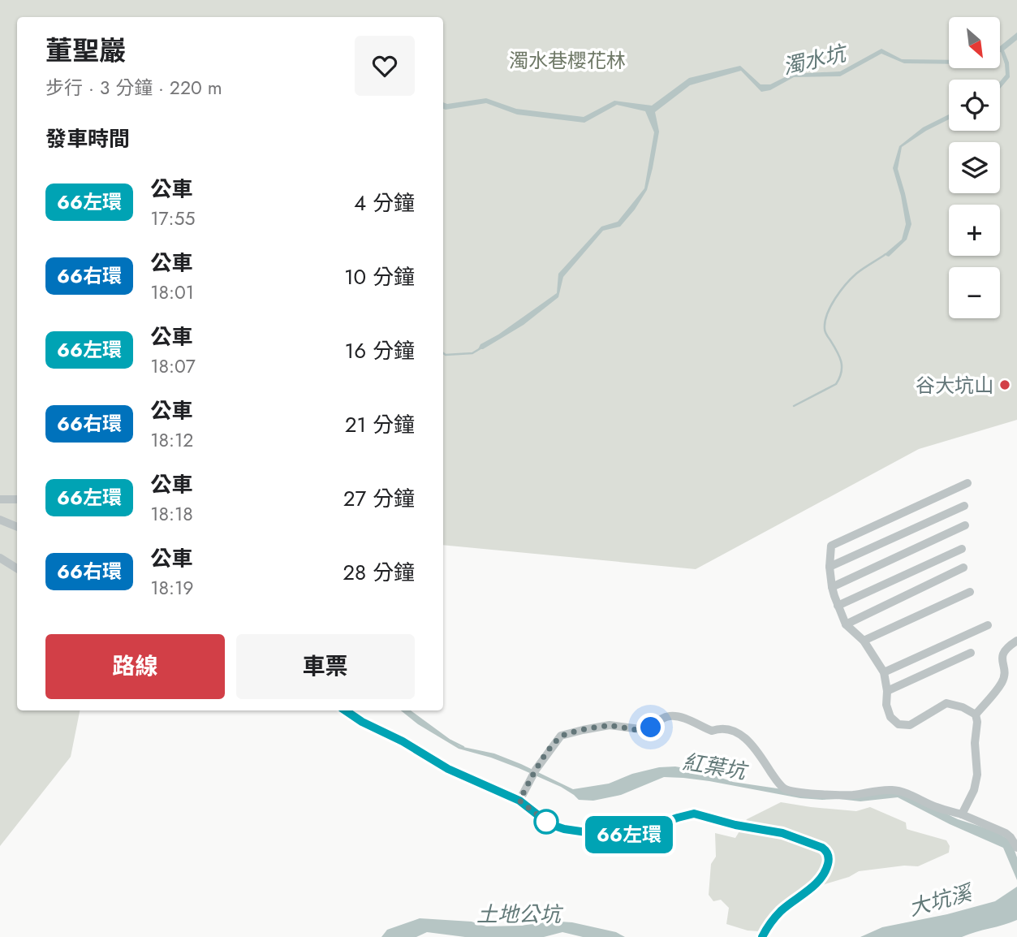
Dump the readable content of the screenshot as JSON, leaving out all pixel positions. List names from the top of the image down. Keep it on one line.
{"water":["濁水坑","紅葉坑","大坑溪","土地公坑"],"parks":["濁水巷櫻花林"],"places":["谷大坑山"],"lines":["bus line 66左環"],"north":"bottom right","page":{"on_map":"66左環","map_buttons":["+","−"],"heading":[["董聖巖","步行 · 3 分鐘 · 220 m"],"發車時間"],"list":[{"mark":"66左環","name":"公車","note":"17:55","value":"4 分鐘"},{"mark":"66右環","name":"公車","note":"18:01","value":"10 分鐘"},{"mark":"66左環","name":"公車","note":"18:07","value":"16 分鐘"},{"mark":"66右環","name":"公車","note":"18:12","value":"21 分鐘"},{"mark":"66左環","name":"公車","note":"18:18","value":"27 分鐘"},{"mark":"66右環","name":"公車","note":"18:19","value":"28 分鐘"}],"buttons":["路線","車票"]}}
